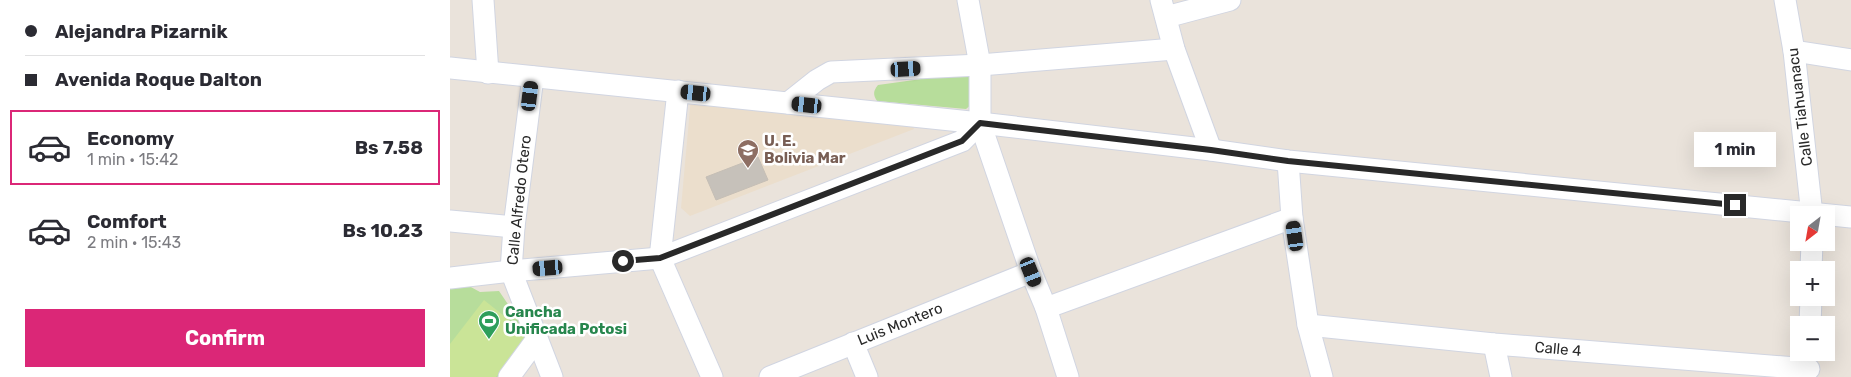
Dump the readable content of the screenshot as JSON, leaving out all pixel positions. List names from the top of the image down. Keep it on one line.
{"streets":{"street":["Calle Tiahuanacu","Calle Alfredo Otero","Luis Montero","Calle 4"]},"places":{"school or university":["U. E. Bolivia Mar"],"sports":["Cancha Unificada Potosi"]},"north":"bottom left","page":{"banner":["Alejandra Pizarnik","Avenida Roque Dalton"],"list":[{"name":"Economy","note":"1 min · 15:42","value":"Bs 7.58"},{"name":"Comfort","note":"2 min · 15:43","value":"Bs 10.23"}],"bubble":"1 min","map_buttons":["+","−"],"buttons":"Confirm"}}
